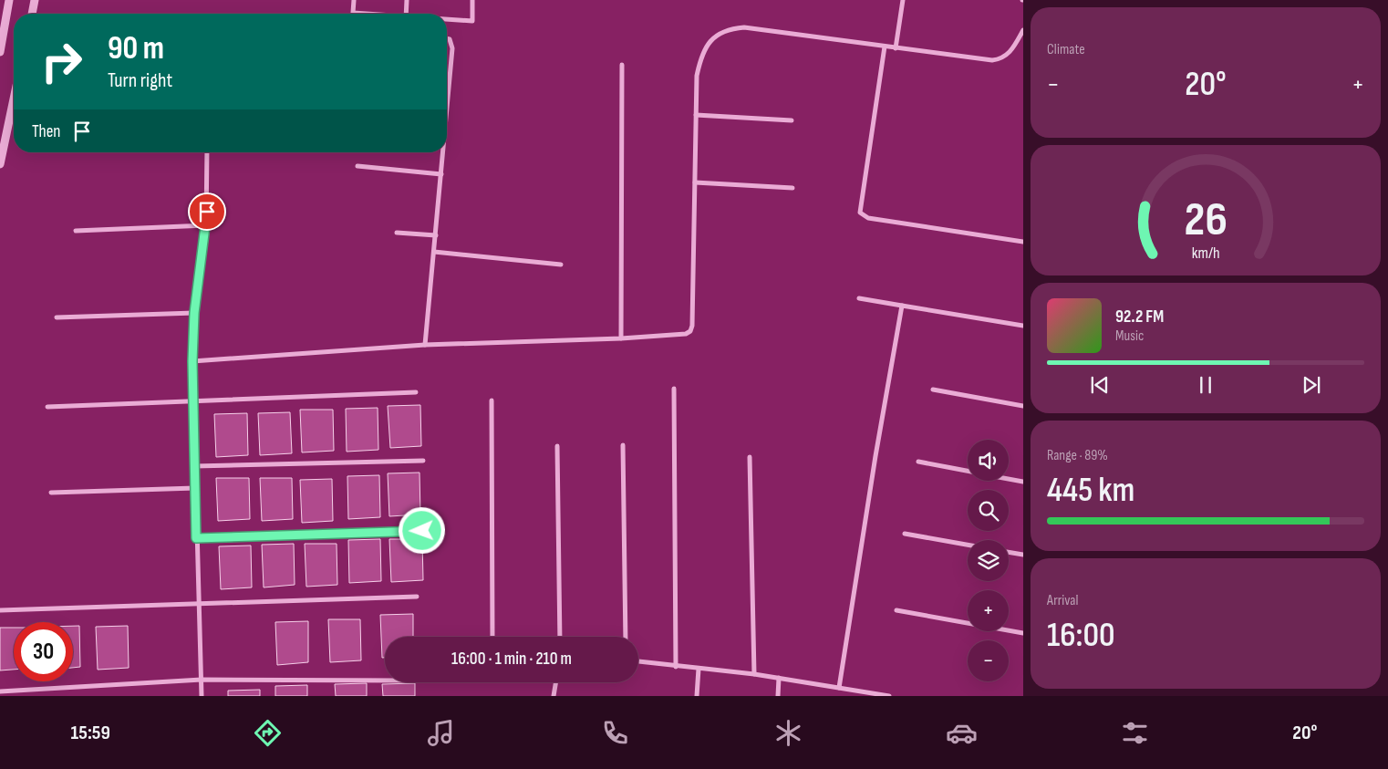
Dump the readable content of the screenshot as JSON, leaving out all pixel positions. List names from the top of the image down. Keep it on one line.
{"page":{"tile":["Climate",["Range · 89%","445 km"],["Arrival","16:00"]],"turn":["90 m","Turn right"],"heat":["−","20°","+"],"then":"Then","song":["92.2 FM","Music"],"map_buttons":["+","−"],"limit":"30","trip":"16:00 · 1 min · 210 m","tabs":["15:59","20°"],"gauge":["26","km/h"]}}
